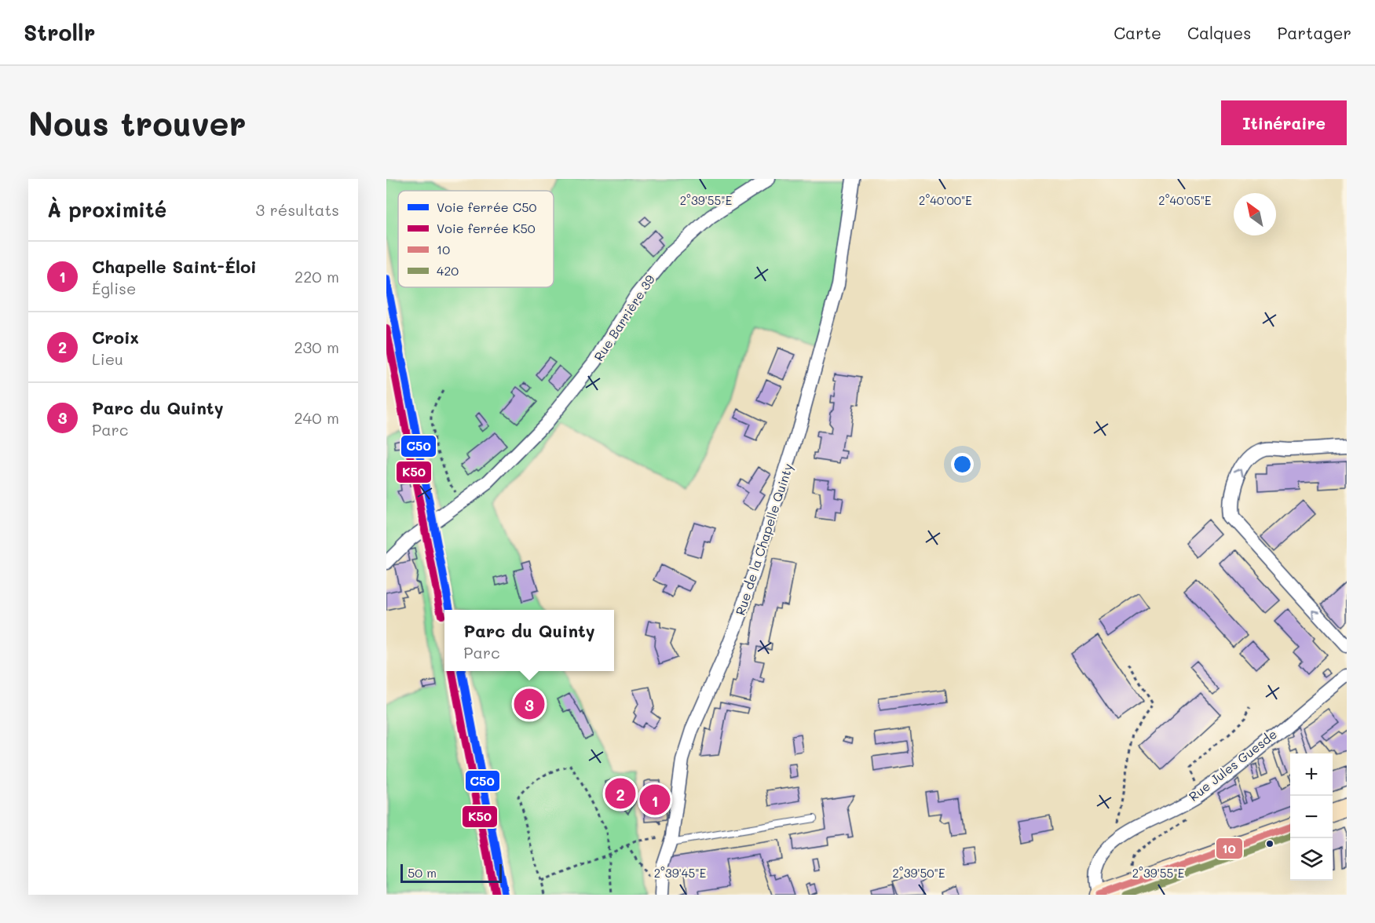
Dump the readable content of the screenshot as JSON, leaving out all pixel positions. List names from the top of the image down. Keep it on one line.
{"streets":{"street":["Rue Barrière 39","Rue de la Chapelle Quinty","Rue Jules Guesde"]},"lines":["rail line C50","rail line K50","transit line 10","transit line 420"],"legend":["Voie ferrée C50","Voie ferrée K50","10","420"],"scale_bar":"50 m","north":"top left","page":{"header":"Strollr","nav":["Carte","Calques","Partager"],"buttons":"Itinéraire","title":"Nous trouver","heading":["À proximité","3 résultats"],"list":[{"mark":"1","name":"Chapelle Saint-Éloi","note":"Église","value":"220 m"},{"mark":"2","name":"Croix","note":"Lieu","value":"230 m"},{"mark":"3","name":"Parc du Quinty","note":"Parc","value":"240 m"}],"popup":["Parc du Quinty","Parc"],"pins":["3","2","1"],"map_buttons":["+","−"],"scale":"50 m"},"coordinates":["2°40'05\"E","2°39'55\"E","2°40'00\"E","2°39'45\"E","2°39'50\"E"]}
